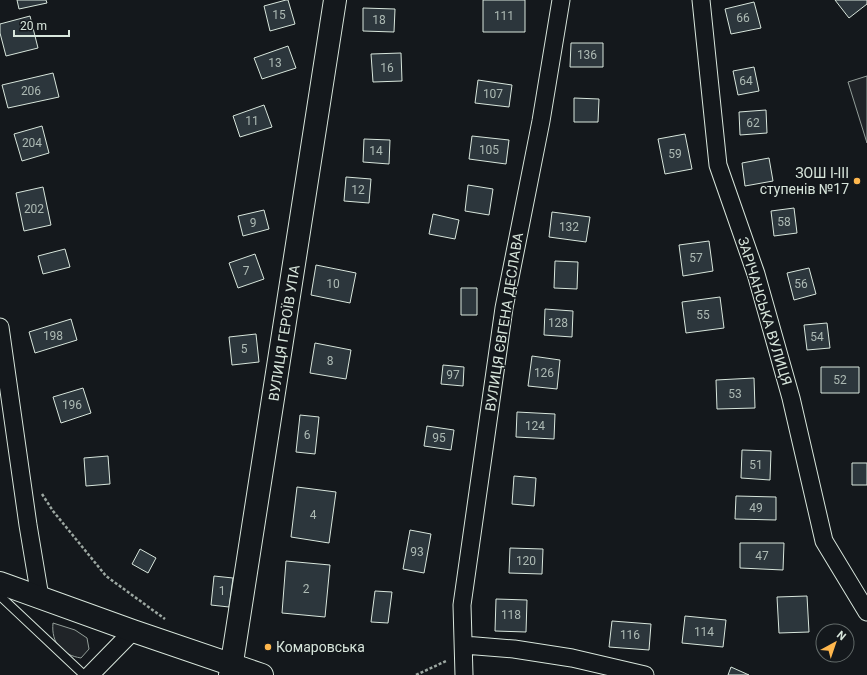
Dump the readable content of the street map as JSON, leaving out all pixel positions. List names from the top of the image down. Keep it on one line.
{"streets":{"street":["ЗАРІЧАНСЬКА ВУЛИЦЯ","ВУЛИЦЯ ЄВГЕНА ДЕСЛАВА","ВУЛИЦЯ ГЕРОЇВ УПА"]},"places":["ЗОШ І-ІІІ ступенів №17","Комаровська"],"house_numbers":["15","111","66","18","136","13","16","64","206","107","11","62","204","105","14","59","12","202","58","9","132","57","7","10","56","55","128","198","54","5","8","126","97","52","53","196","124","6","95","51","49","4","93","47","120","2","1","118","114","116"],"scale_bar":"20 m","north":"top right"}
